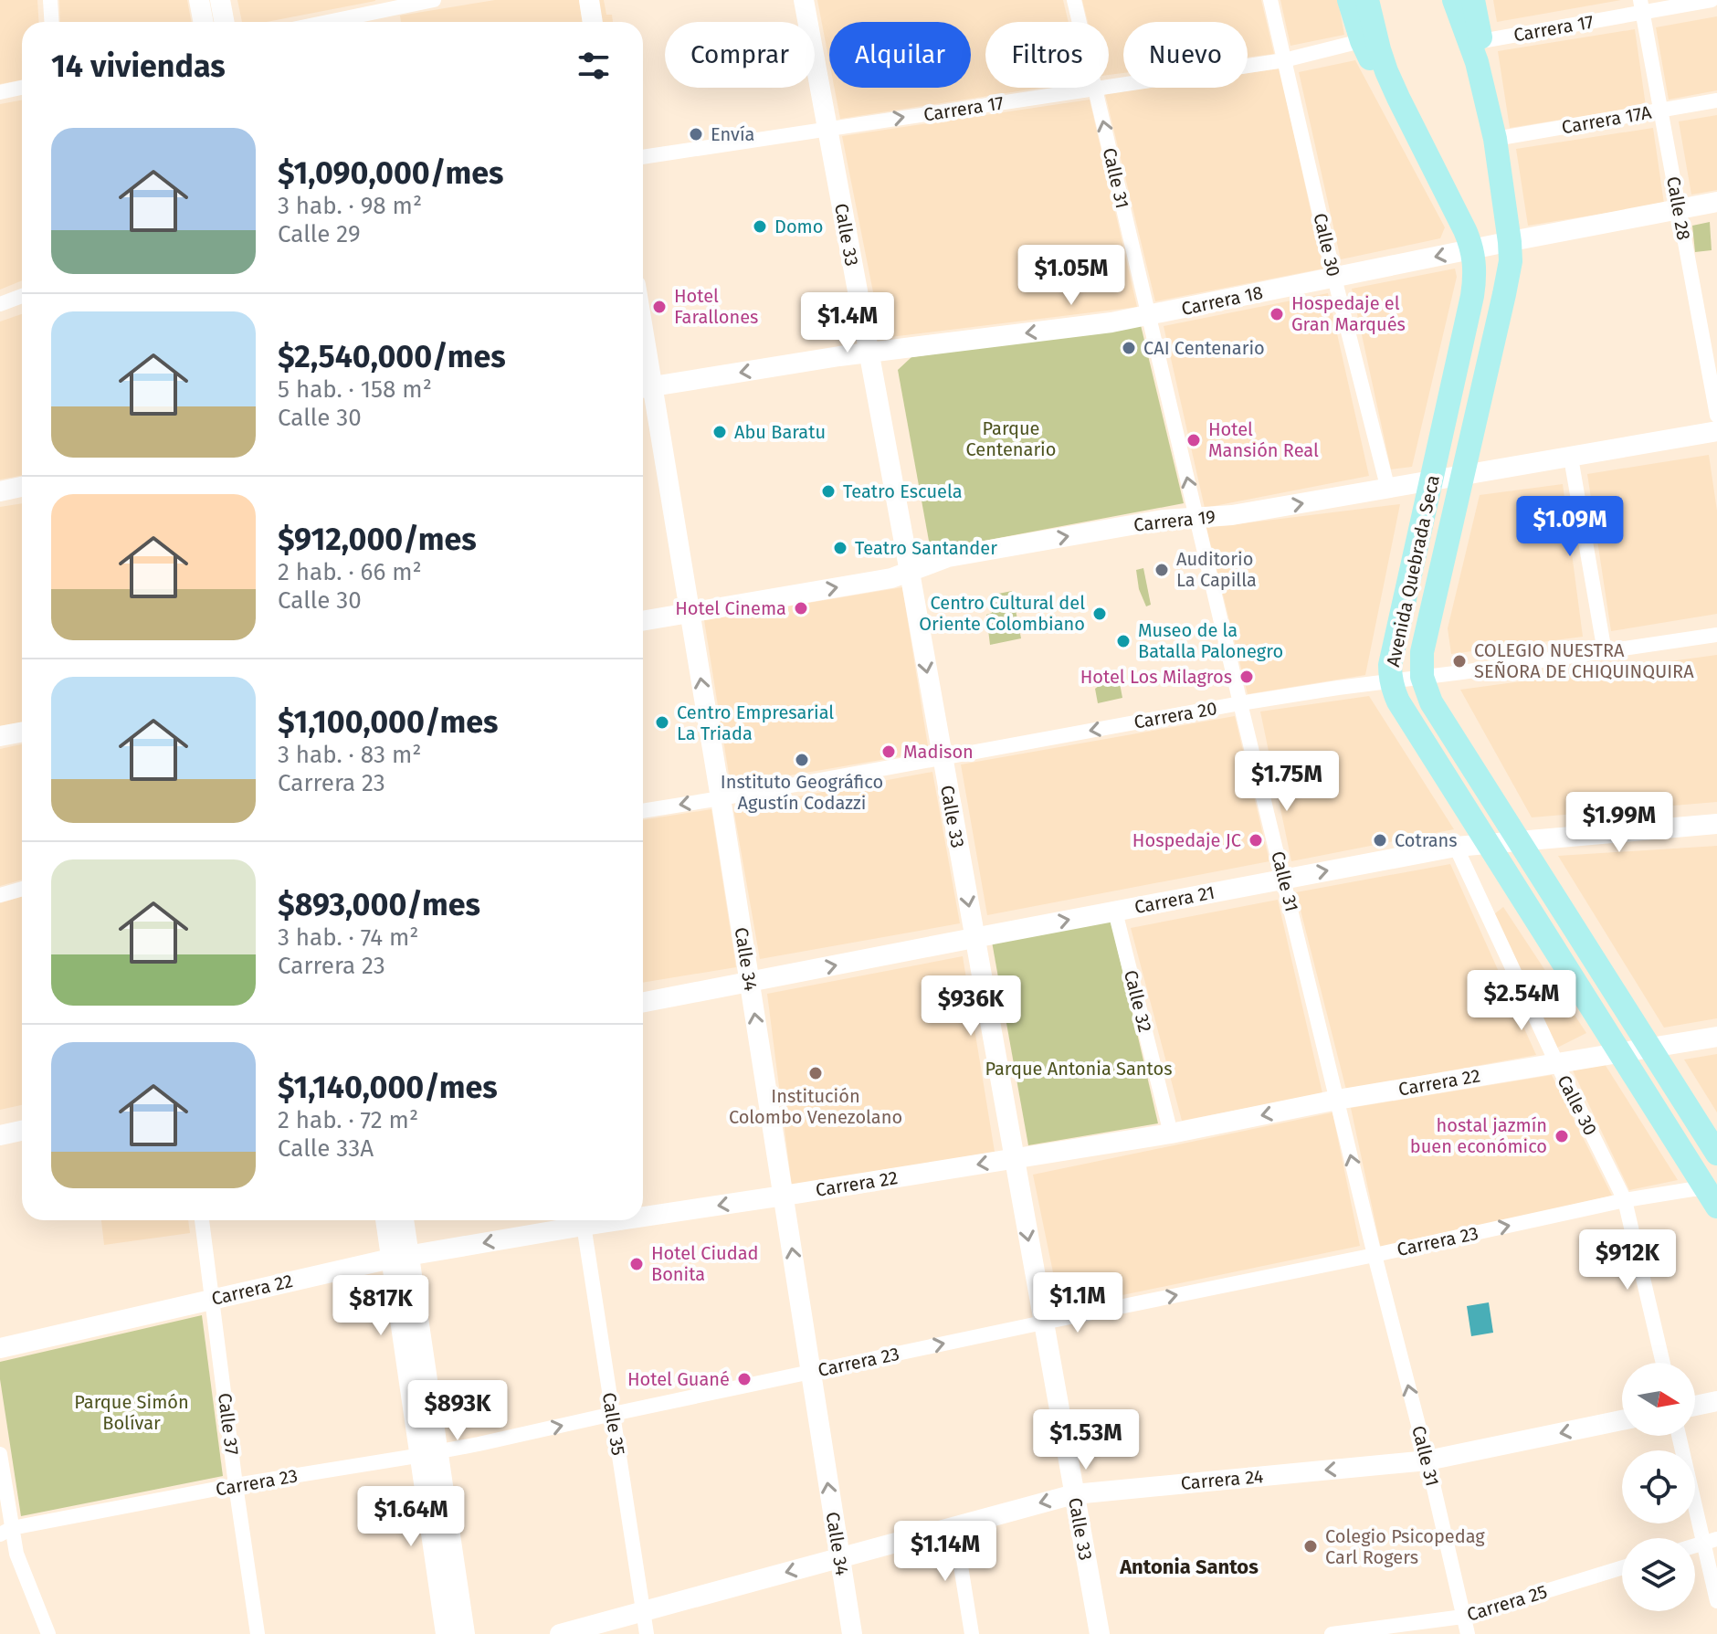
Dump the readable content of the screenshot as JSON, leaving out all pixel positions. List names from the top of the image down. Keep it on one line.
{"streets":{"main road":["Avenida Quebrada Seca"],"street":["Carrera 17","Carrera 17A","Calle 31","Calle 28","Calle 33","Calle 30","Carrera 18","Carrera 19","Carrera 20","Carrera 21","Calle 34","Calle 32","Carrera 22","Carrera 23","Calle 37","Calle 35","Carrera 24","Carrera 25"]},"crossings":[["Carrera 17","Calle 31"],["Carrera 17","Calle 28"],["Carrera 17","Calle 33"],["Carrera 17","Calle 30"],["Carrera 17","Avenida Quebrada Seca"],["Carrera 17A","Calle 28"],["Carrera 17A","Avenida Quebrada Seca"],["Calle 31","Carrera 18"],["Calle 31","Carrera 19"],["Calle 31","Carrera 20"],["Calle 31","Carrera 21"],["Calle 31","Carrera 22"],["Calle 31","Carrera 23"],["Calle 31","Carrera 24"],["Calle 31","Carrera 25"],["Calle 28","Carrera 18"],["Calle 33","Carrera 18"],["Calle 33","Carrera 19"],["Calle 33","Carrera 20"],["Calle 33","Carrera 21"],["Calle 33","Carrera 22"],["Calle 33","Carrera 23"],["Calle 33","Carrera 24"],["Calle 30","Carrera 18"],["Calle 30","Carrera 19"],["Calle 30","Carrera 21"],["Calle 30","Carrera 22"],["Calle 30","Carrera 23"],["Carrera 18","Avenida Quebrada Seca"],["Carrera 18","Calle 34"],["Carrera 19","Avenida Quebrada Seca"],["Carrera 19","Calle 34"],["Avenida Quebrada Seca","Carrera 20"],["Avenida Quebrada Seca","Carrera 21"],["Avenida Quebrada Seca","Carrera 22"],["Avenida Quebrada Seca","Carrera 23"],["Carrera 20","Calle 34"],["Carrera 21","Calle 34"],["Carrera 21","Calle 32"],["Calle 34","Carrera 22"],["Calle 34","Carrera 23"],["Calle 34","Carrera 24"],["Calle 32","Carrera 22"],["Carrera 22","Calle 37"],["Carrera 23","Calle 37"],["Carrera 23","Calle 35"],["Calle 35","Carrera 24"]],"one_way":["Calle 31","Carrera 18","Carrera 19","Carrera 20","Carrera 21","Calle 34","Carrera 22","Carrera 23","Carrera 24"],"districts":["Antonia Santos"],"parks":["Parque Centenario","Parque Antonia Santos","Parque Simón Bolívar"],"places":["Envía","Domo","Hotel Farallones","Hospedaje el Gran Marqués","CAI Centenario","Abu Baratu","Hotel Mansión Real","Teatro Escuela","Teatro Santander","Auditorio La Capilla","Hotel Cinema","Centro Cultural del Oriente Colombiano","Museo de la Batalla Palonegro","COLEGIO NUESTRA SEÑORA DE CHIQUINQUIRA","Hotel Los Milagros","Centro Empresarial La Triada","Madison","Instituto Geográfico Agustín Codazzi","Hospedaje JC","Cotrans","Institución Colombo Venezolano","hostal jazmín buen económico","Hotel Ciudad Bonita","Hotel Guané","Colegio Psicopedag Carl Rogers"],"north":"right","page":{"chip":["Comprar","Alquilar","Filtros","Nuevo"],"heading":"14 viviendas","list":[{"name":"$1,090,000/mes","note":"3 hab. · 98 m² · Calle 29"},{"name":"$2,540,000/mes","note":"5 hab. · 158 m² · Calle 30"},{"name":"$912,000/mes","note":"2 hab. · 66 m² · Calle 30"},{"name":"$1,100,000/mes","note":"3 hab. · 83 m² · Carrera 23"},{"name":"$893,000/mes","note":"3 hab. · 74 m² · Carrera 23"},{"name":"$1,140,000/mes","note":"2 hab. · 72 m² · Calle 33A"}],"price":["$1.05M","$1.4M","$1.09M","$1.75M","$1.99M","$2.54M","$936K","$912K","$1.1M","$817K","$893K","$1.53M","$1.64M","$1.14M"]}}
